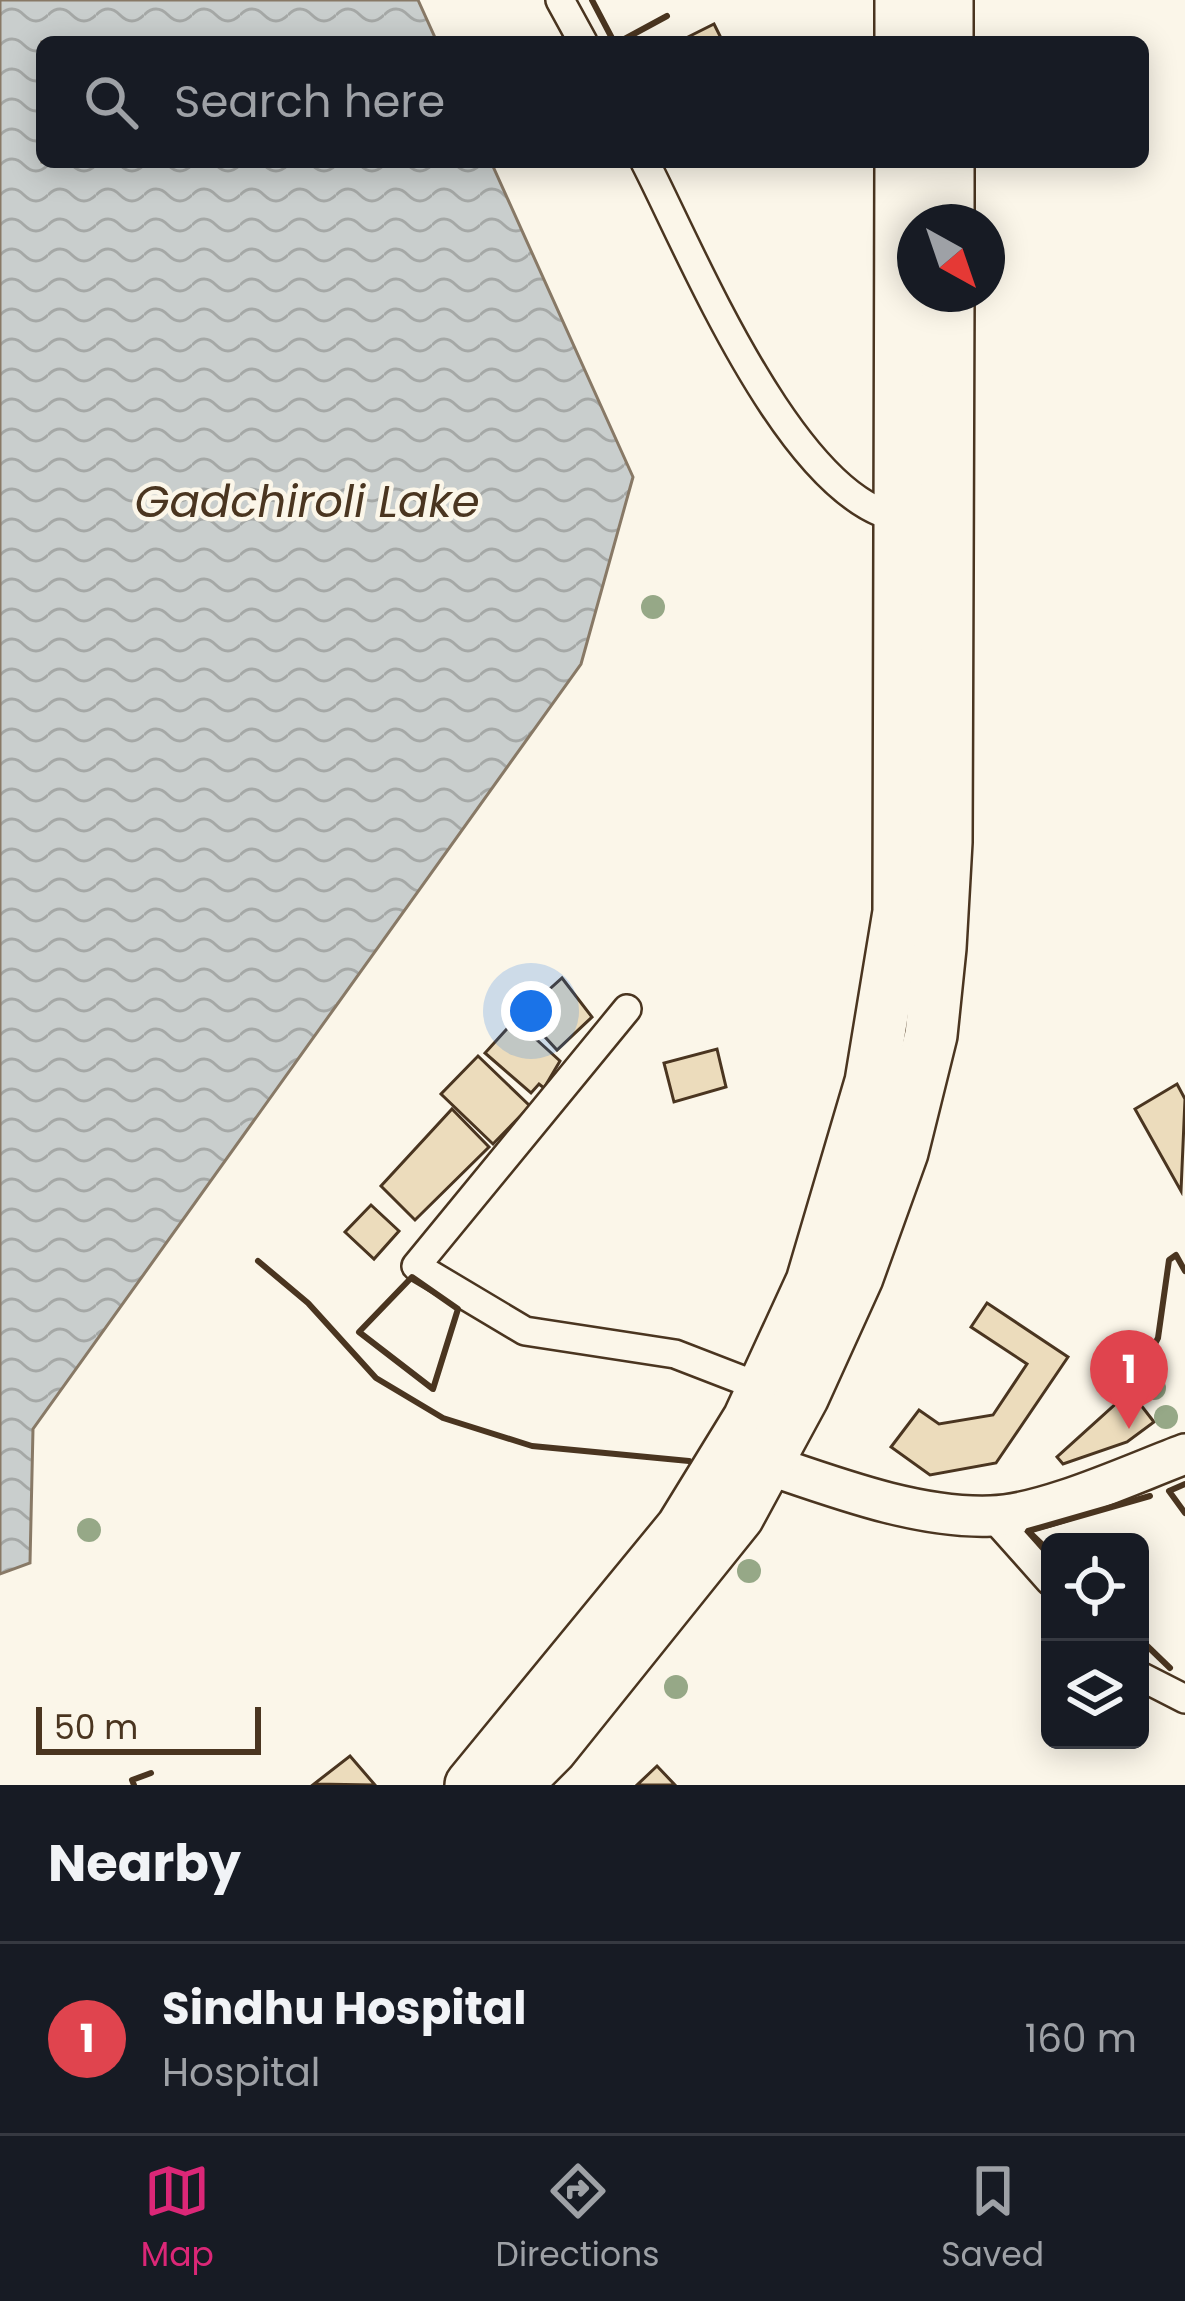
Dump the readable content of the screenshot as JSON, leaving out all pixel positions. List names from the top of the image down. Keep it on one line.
{"water":["Gadchiroli Lake"],"scale_bar":"50 m","north":"bottom right","page":{"search":"Search here","pins":"1","scale":"50 m","heading":"Nearby","list":[{"mark":"1","name":"Sindhu Hospital","note":"Hospital","value":"160 m"}],"nav":["Map","Directions","Saved"]}}
